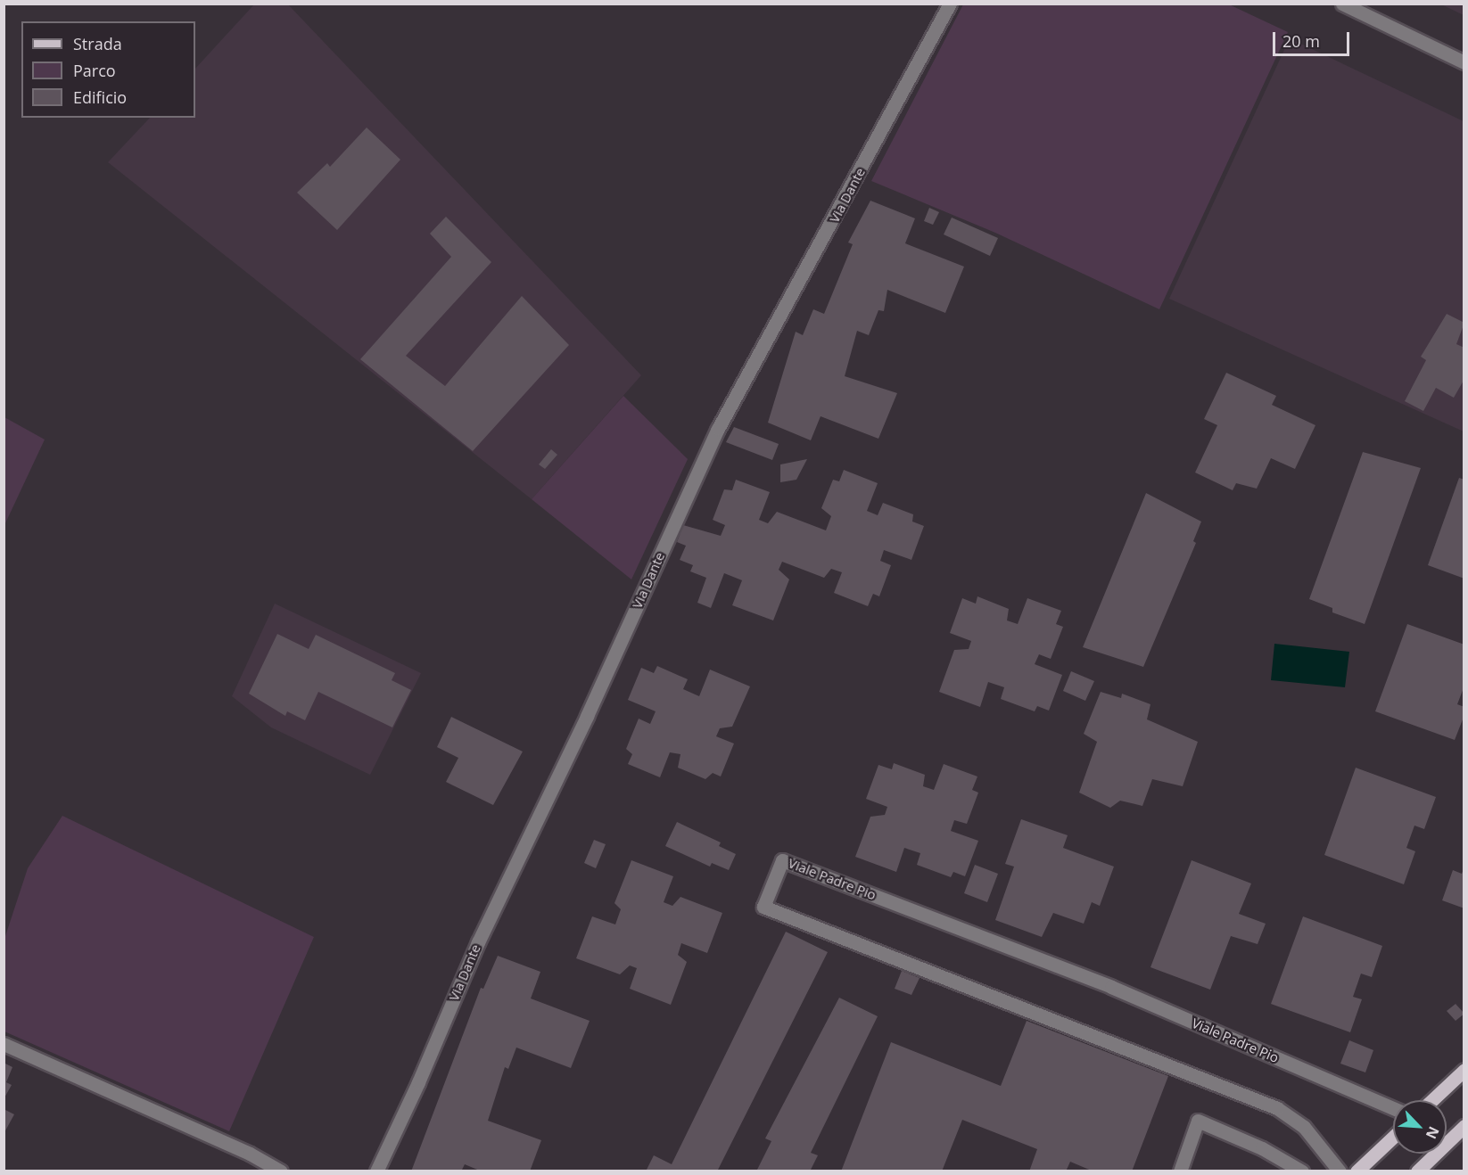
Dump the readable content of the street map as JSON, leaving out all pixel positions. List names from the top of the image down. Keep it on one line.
{"streets":{"street":["Via Dante","Viale Padre Pio"]},"legend":["Strada","Parco","Edificio"],"scale_bar":"20 m","north":"bottom right"}
